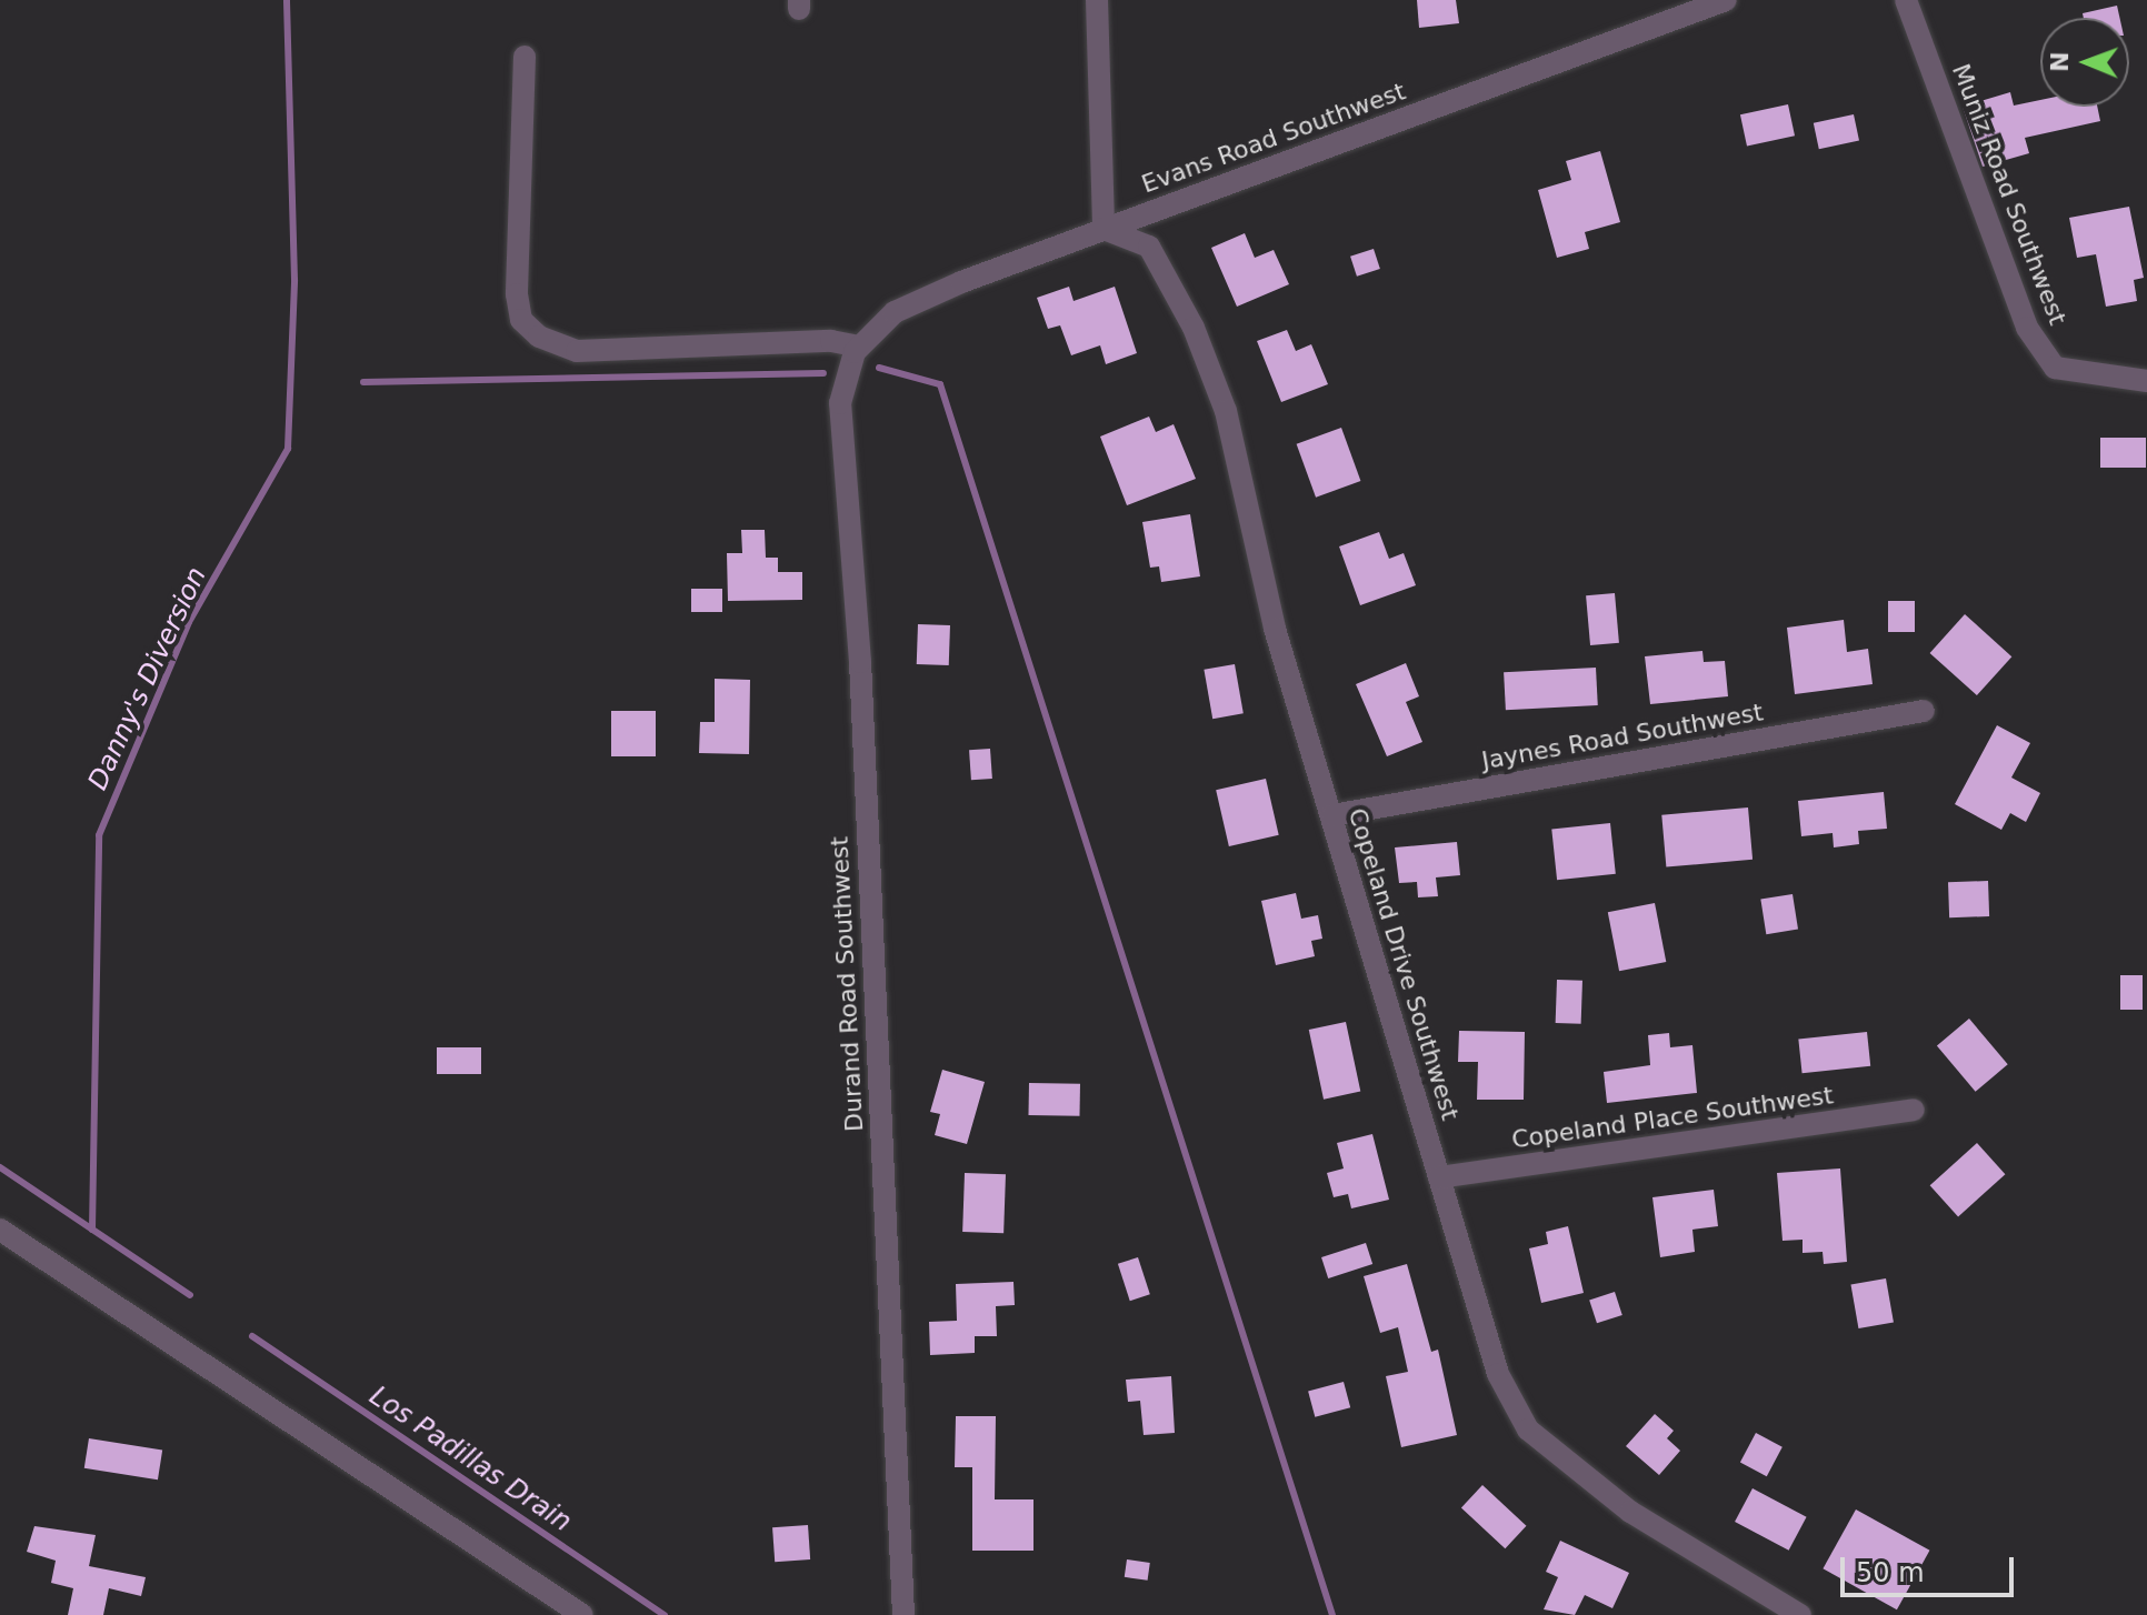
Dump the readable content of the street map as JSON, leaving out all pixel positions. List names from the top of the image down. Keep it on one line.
{"streets":{"street":["Evans Road Southwest","Muniz Road Southwest","Jaynes Road Southwest","Copeland Drive Southwest","Durand Road Southwest","Copeland Place Southwest"]},"crossings":[["Evans Road Southwest","Copeland Drive Southwest"],["Evans Road Southwest","Durand Road Southwest"],["Jaynes Road Southwest","Copeland Drive Southwest"],["Copeland Drive Southwest","Copeland Place Southwest"]],"water":["Danny's Diversion","Los Padillas Drain"],"scale_bar":"50 m","north":"left"}
